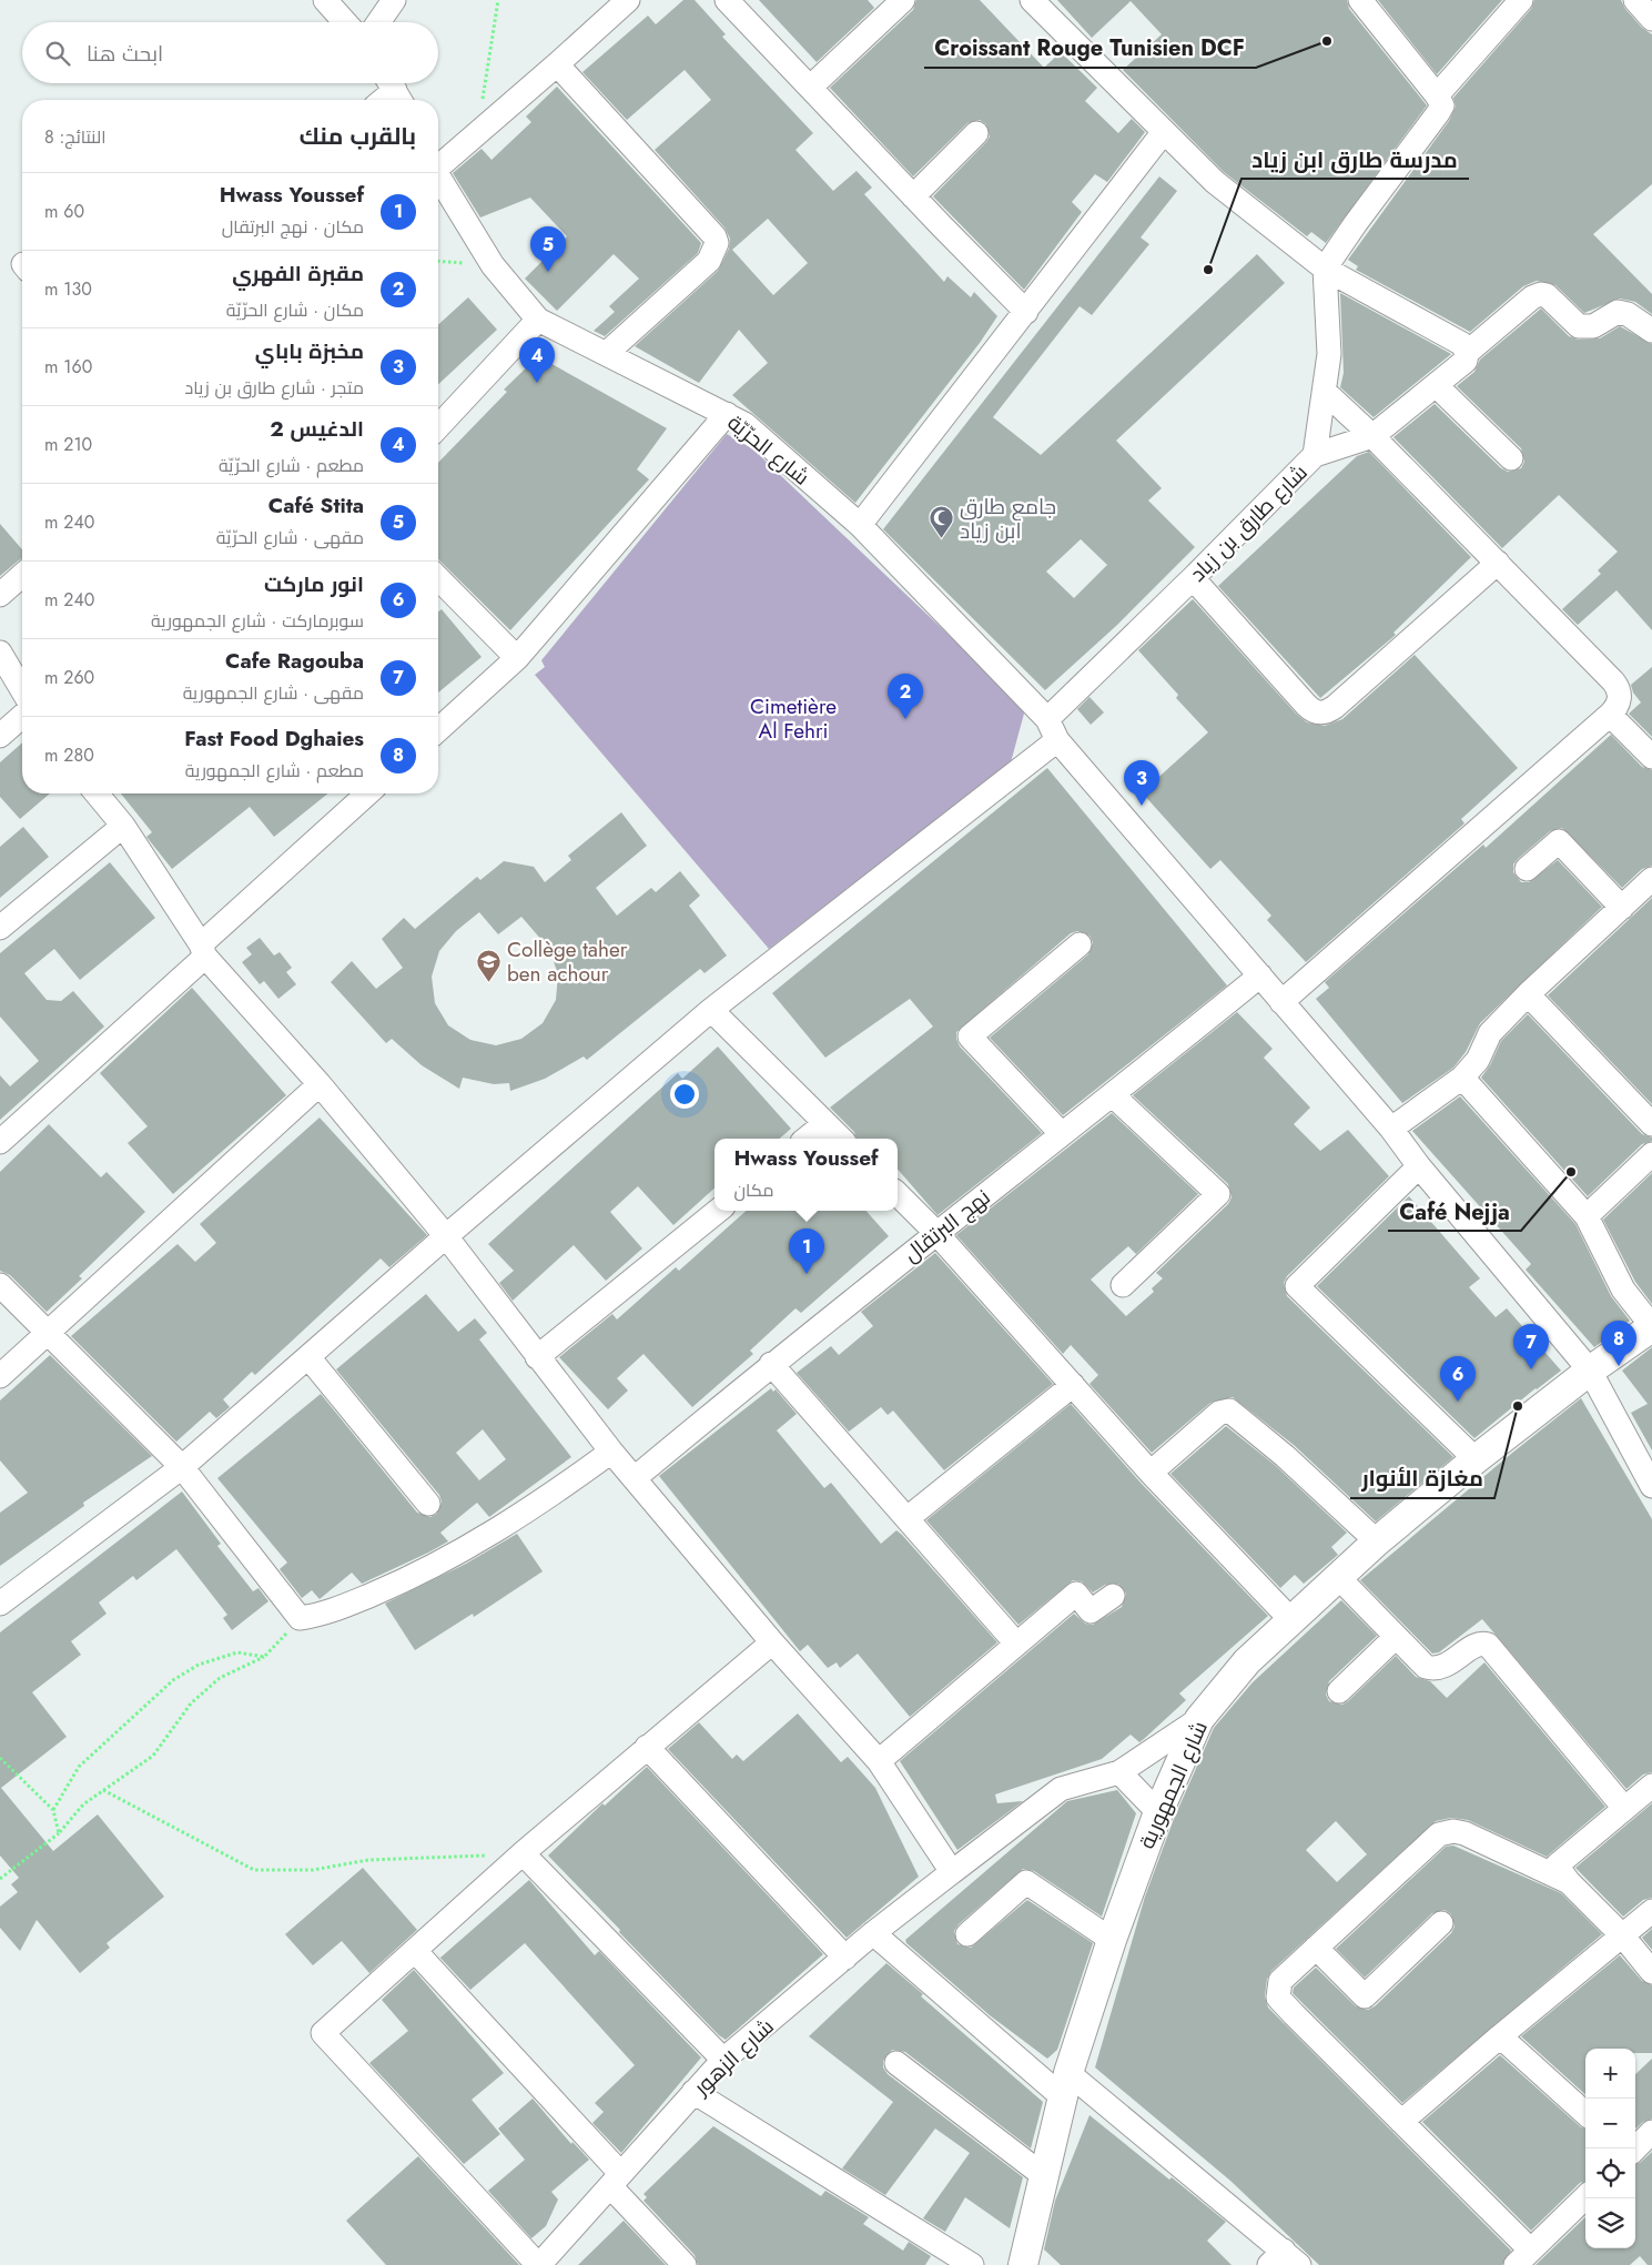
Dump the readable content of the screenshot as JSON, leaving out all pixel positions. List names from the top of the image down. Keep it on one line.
{"streets":{"street":["شارع الحرّيّة","شارع طارق بن زياد","نهج البرتقال","شارع الجمهورية","شارع الزهور"]},"crossings":[["شارع الحرّيّة","شارع طارق بن زياد"],["شارع الحرّيّة","نهج البرتقال"],["شارع الحرّيّة","شارع الجمهورية"],["شارع الجمهورية","شارع الزهور"]],"parks":["Cimetière Al Fehri"],"places":{"other":["Croissant Rouge Tunisien DCF","مدرسة طارق ابن زياد","Café Nejja","مغازة الأنوار"],"mosque":["جامع طارق ابن زياد"],"school or university":["Collège taher ben achour"]},"page":{"search":"ابحث هنا","heading":["بالقرب منك","النتائج: 8"],"list":[{"mark":"1","name":"Hwass Youssef","note":"مكان · نهج البرتقال","value":"60 m"},{"mark":"2","name":"مقبرة الفهري","note":"مكان · شارع الحرّيّة","value":"130 m"},{"mark":"3","name":"مخبزة باباي","note":"متجر · شارع طارق بن زياد","value":"160 m"},{"mark":"4","name":"الدغيس 2","note":"مطعم · شارع الحرّيّة","value":"210 m"},{"mark":"5","name":"Café Stita","note":"مقهى · شارع الحرّيّة","value":"240 m"},{"mark":"6","name":"انور ماركت","note":"سوبرماركت · شارع الجمهورية","value":"240 m"},{"mark":"7","name":"Cafe Ragouba","note":"مقهى · شارع الجمهورية","value":"260 m"},{"mark":"8","name":"Fast Food Dghaies","note":"مطعم · شارع الجمهورية","value":"280 m"}],"pins":["5","4","2","3","1","8","7","6"],"popup":["Hwass Youssef","مكان"],"map_buttons":["+","−"]}}
